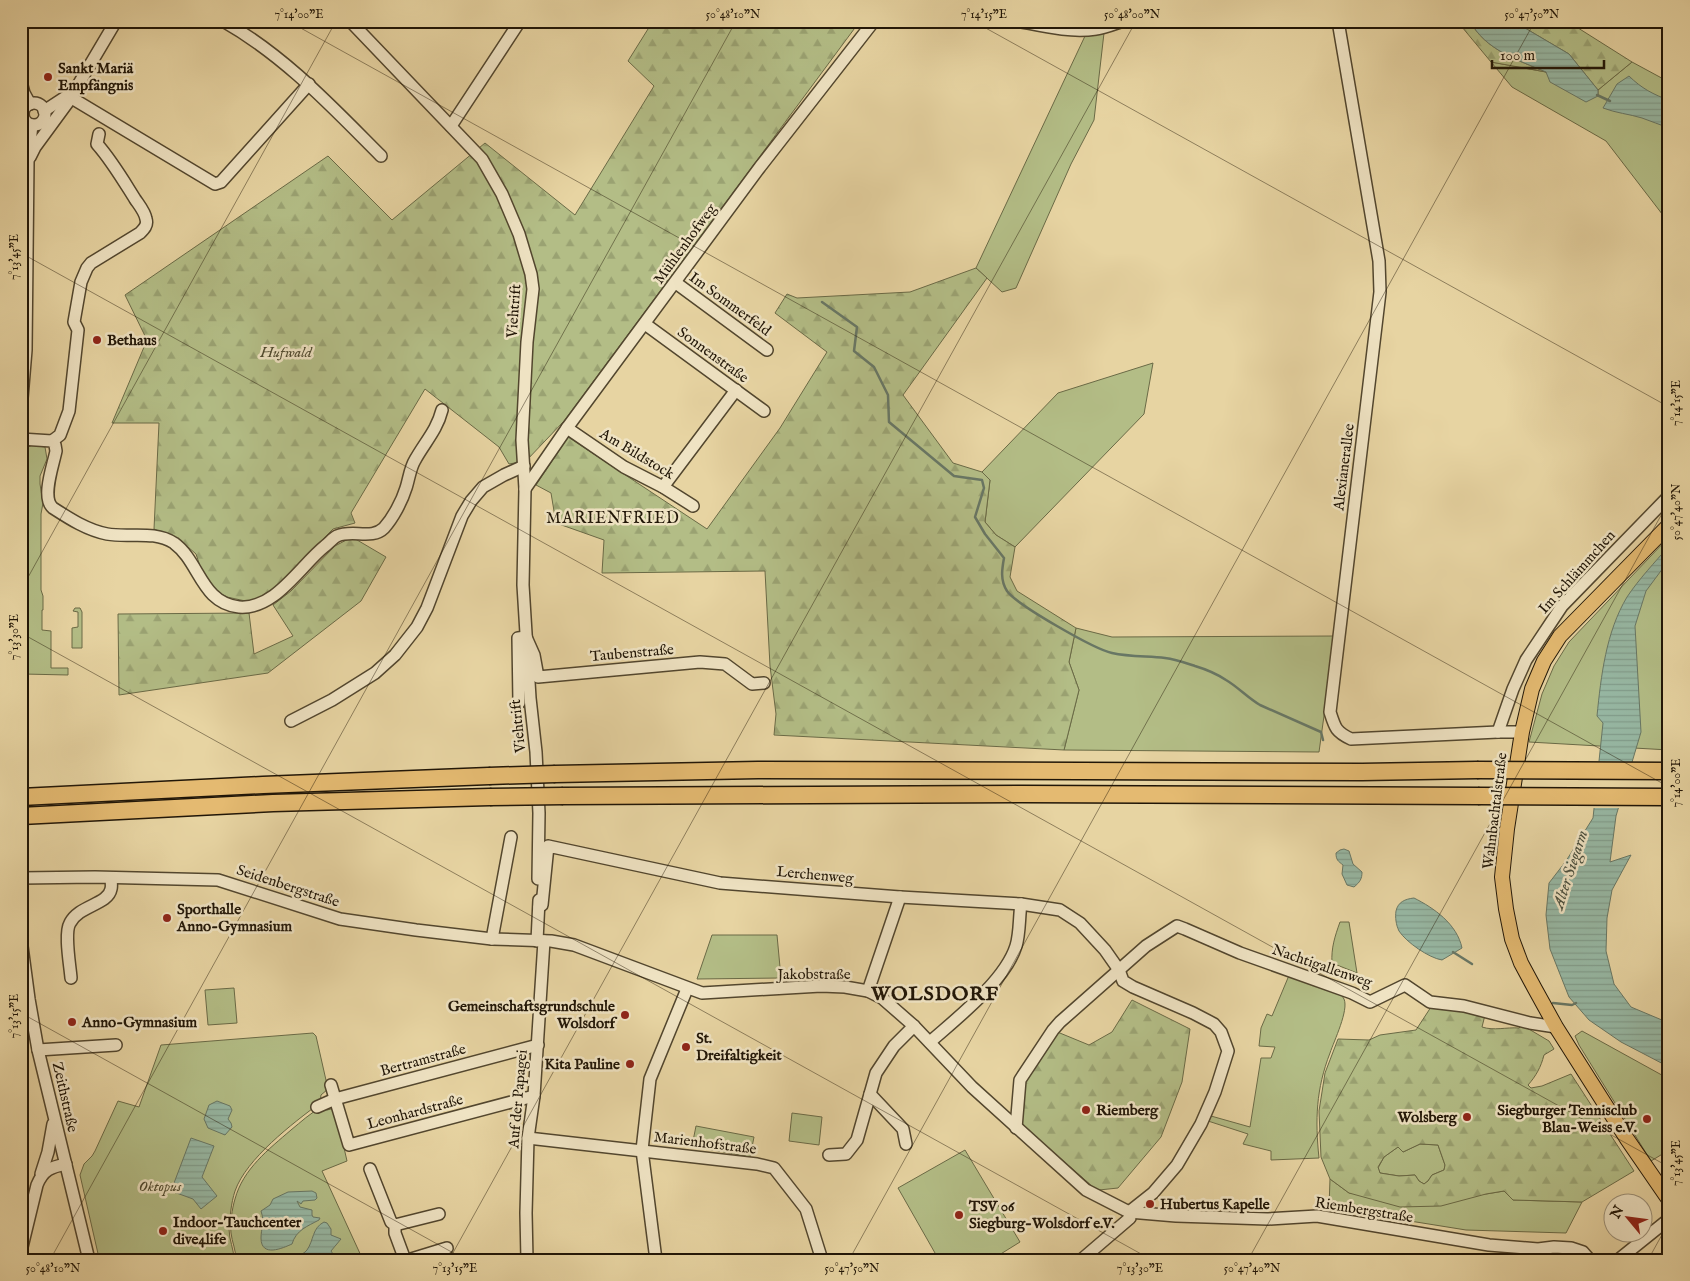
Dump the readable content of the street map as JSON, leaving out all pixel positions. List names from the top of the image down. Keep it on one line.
{"streets":{"main road":["Wahnbachtalstraße"],"street":["Mühlenhofweg","Im Sommerfeld","Viehtrift","Sonnenstraße","Am Bildstock","Alexianerallee","Im Schlämmchen","Taubenstraße","Lerchenweg","Seidenbergstraße","Nachtigallenweg","Jakobstraße","Bertramstraße","Zeithstraße","Auf der Papagei","Leonhardstraße","Marienhofstraße","Riembergstraße"]},"crossings":[["Mühlenhofweg","Im Sommerfeld"],["Mühlenhofweg","Viehtrift"],["Mühlenhofweg","Sonnenstraße"],["Mühlenhofweg","Am Bildstock"],["Viehtrift","Taubenstraße"],["Viehtrift","Auf der Papagei"],["Alexianerallee","Im Schlämmchen"],["Alexianerallee","Wahnbachtalstraße"],["Wahnbachtalstraße","Nachtigallenweg"],["Lerchenweg","Nachtigallenweg"],["Lerchenweg","Jakobstraße"],["Lerchenweg","Auf der Papagei"],["Lerchenweg","Riembergstraße"],["Seidenbergstraße","Jakobstraße"],["Seidenbergstraße","Auf der Papagei"],["Jakobstraße","Auf der Papagei"],["Jakobstraße","Riembergstraße"],["Bertramstraße","Auf der Papagei"],["Bertramstraße","Leonhardstraße"],["Auf der Papagei","Leonhardstraße"],["Auf der Papagei","Marienhofstraße"]],"districts":["MARIENFRIED","WOLSDORF"],"water":["Alter Siegarm"],"parks":["Hufwald","Oktopus"],"places":["Sankt Mariä Empfängnis","Bethaus","Sporthalle Anno-Gymnasium","Gemeinschaftsgrundschule Wolsdorf","Anno-Gymnasium","St. Dreifaltigkeit","Kita Pauline","Riemberg","Wolsberg","Siegburger Tennisclub Blau-Weiss e.V.","Hubertus Kapelle","TSV 06 Siegburg-Wolsdorf e.V.","Indoor-Tauchcenter dive4life"],"scale_bar":"100 m","north":"top left","coordinates":["7°14'00\"E","50°48'10\"N","7°14'15\"E","50°48'00\"N","50°47'50\"N","7°13'45\"E","50°47'40\"N","7°13'30\"E","7°13'15\"E"]}
